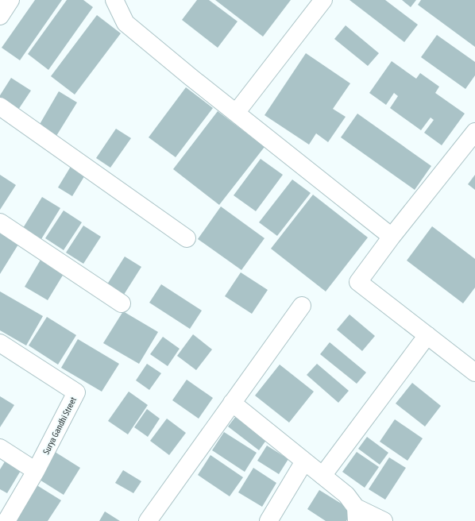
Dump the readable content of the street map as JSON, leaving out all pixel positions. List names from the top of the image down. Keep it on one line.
{"streets":{"street":["Surya Gandhi Street"]}}
